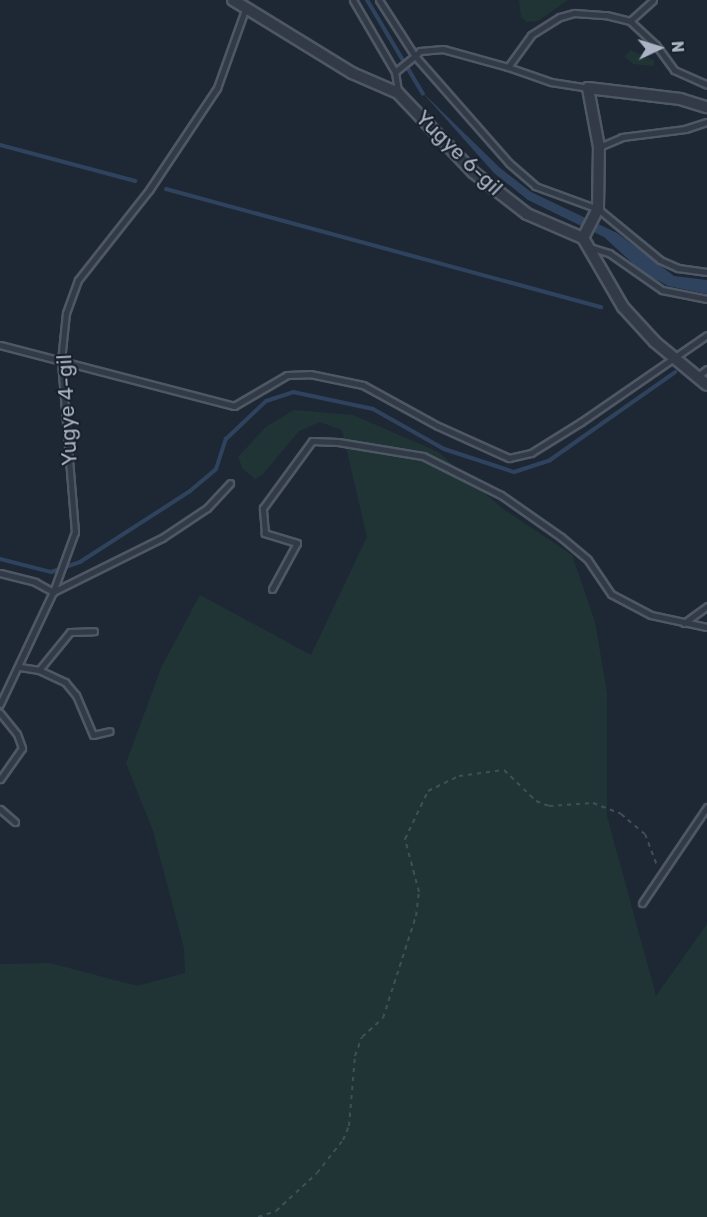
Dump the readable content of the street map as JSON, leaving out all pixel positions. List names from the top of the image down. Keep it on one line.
{"streets":{"street":["Yugye 6-gil"],"lane":["Yugye 4-gil"]},"crossings":[["Yugye 6-gil","Yugye 4-gil"]],"north":"right"}
